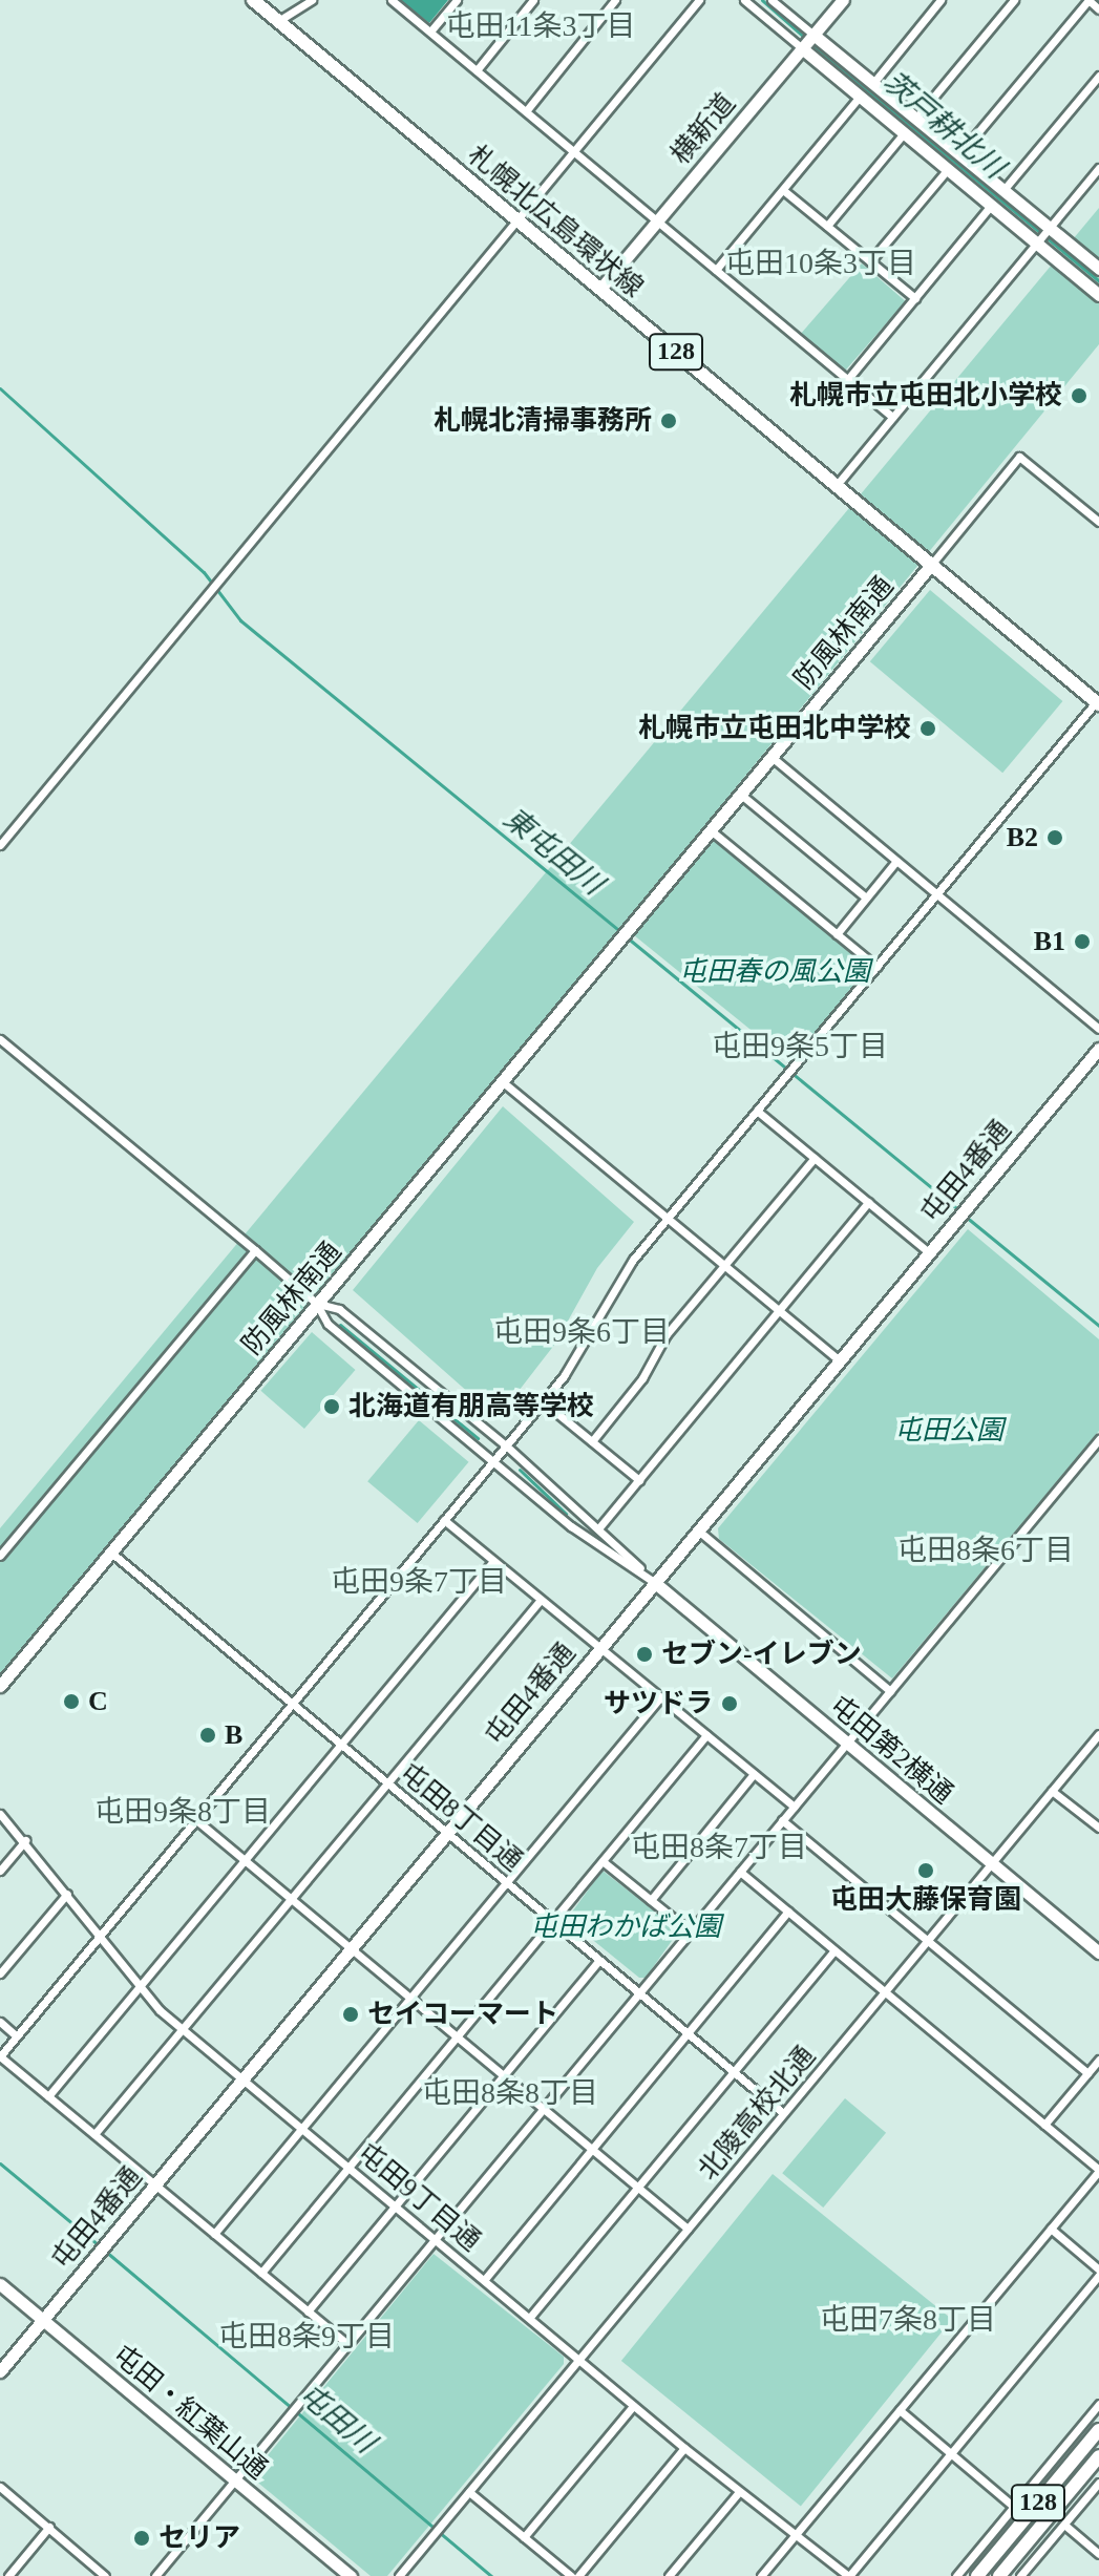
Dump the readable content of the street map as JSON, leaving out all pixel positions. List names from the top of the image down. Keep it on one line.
{"streets":{"main road":["札幌北広島環状線","128"],"street":["横新道","防風林南通","屯田4番通","屯田第2横通","屯田8丁目通","北陵高校北通","屯田9丁目通","屯田・紅葉山通"]},"crossings":[["横新道","札幌北広島環状線"],["札幌北広島環状線","防風林南通"],["防風林南通","屯田8丁目通"],["屯田4番通","屯田第2横通"],["屯田4番通","屯田8丁目通"],["屯田4番通","屯田9丁目通"],["屯田4番通","屯田・紅葉山通"],["屯田第2横通","北陵高校北通"],["屯田8丁目通","北陵高校北通"],["北陵高校北通","屯田9丁目通"]],"districts":["屯田11条3丁目","屯田10条3丁目","屯田9条5丁目","屯田9条6丁目","屯田8条6丁目","屯田9条7丁目","屯田9条8丁目","屯田8条7丁目","屯田8条8丁目","屯田7条8丁目","屯田8条9丁目"],"water":["茨戸耕北川","東屯田川","屯田川"],"parks":["屯田春の風公園","屯田公園","屯田わかば公園"],"places":["札幌市立屯田北小学校","札幌北清掃事務所","札幌市立屯田北中学校","B2","B1","北海道有朋高等学校","セブン-イレブン","C","サツドラ","B","屯田大藤保育園","セイコーマート","セリア"]}
